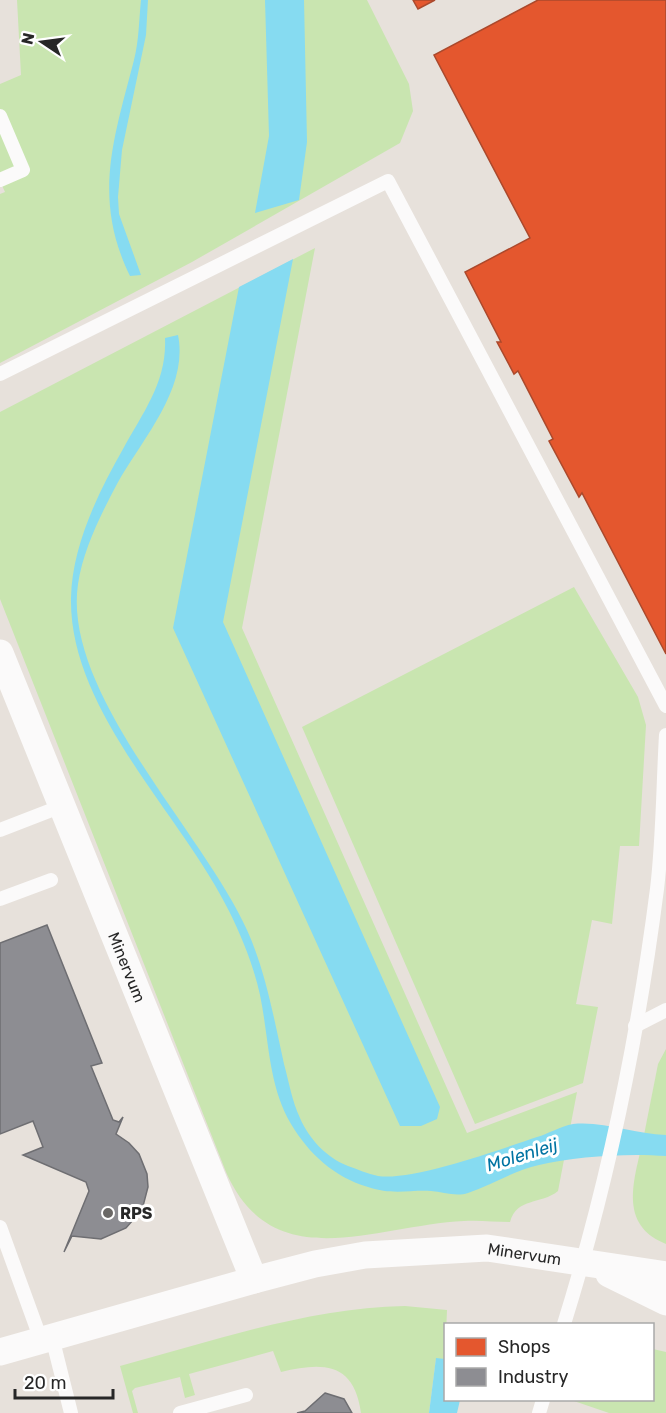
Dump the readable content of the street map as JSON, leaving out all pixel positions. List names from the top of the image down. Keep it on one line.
{"streets":{"street":["Minervum"]},"water":["Molenleij"],"places":["RPS"],"legend":["Shops","Industry"],"scale_bar":"20 m","north":"left"}
